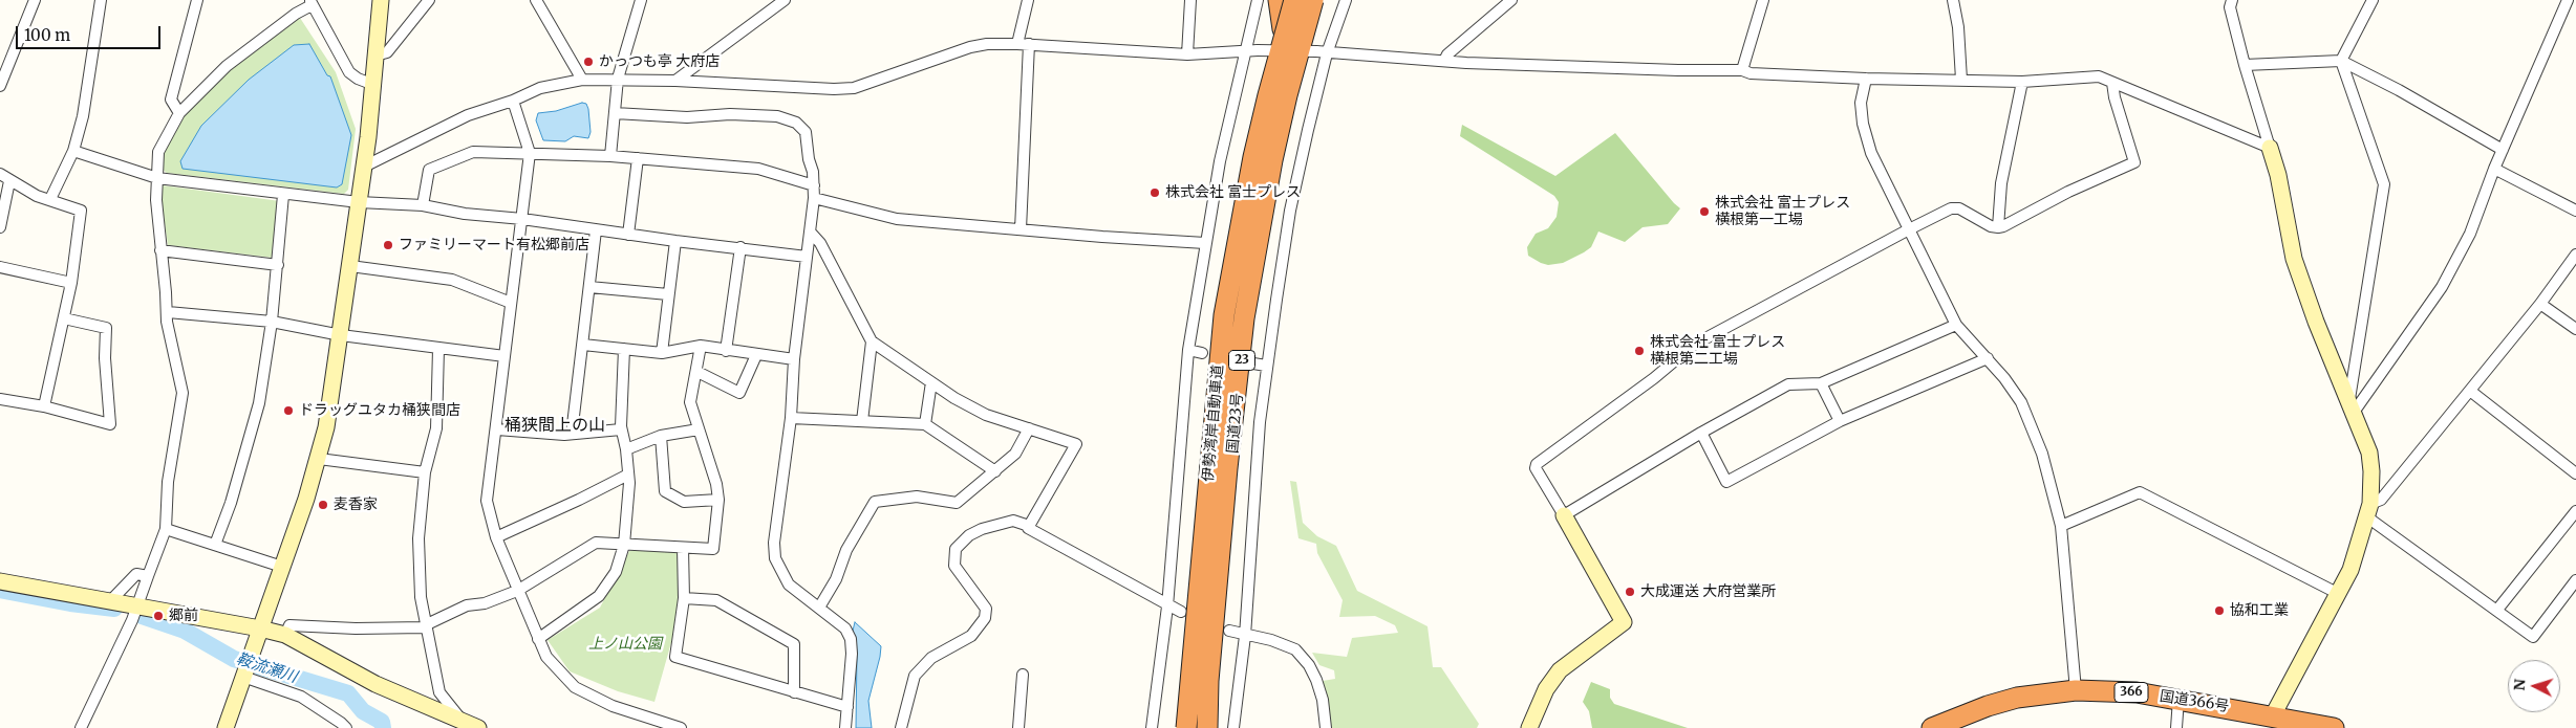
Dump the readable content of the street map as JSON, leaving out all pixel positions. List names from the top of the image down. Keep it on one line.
{"streets":{"highway":["23","伊勢湾岸自動車道","国道23号","366","国道366号"]},"crossings":[["伊勢湾岸自動車道","国道23号"]],"districts":["桶狭間上の山"],"water":["鞍流瀬川"],"parks":["上ノ山公園"],"places":["かっつも亭 大府店","株式会社 富士プレス","株式会社 富士プレス 横根第一工場","ファミリーマート有松郷前店","株式会社 富士プレス 横根第二工場","ドラッグユタカ桶狭間店","麦香家","大成運送 大府営業所","協和工業","郷前"],"scale_bar":"100 m","north":"left"}
